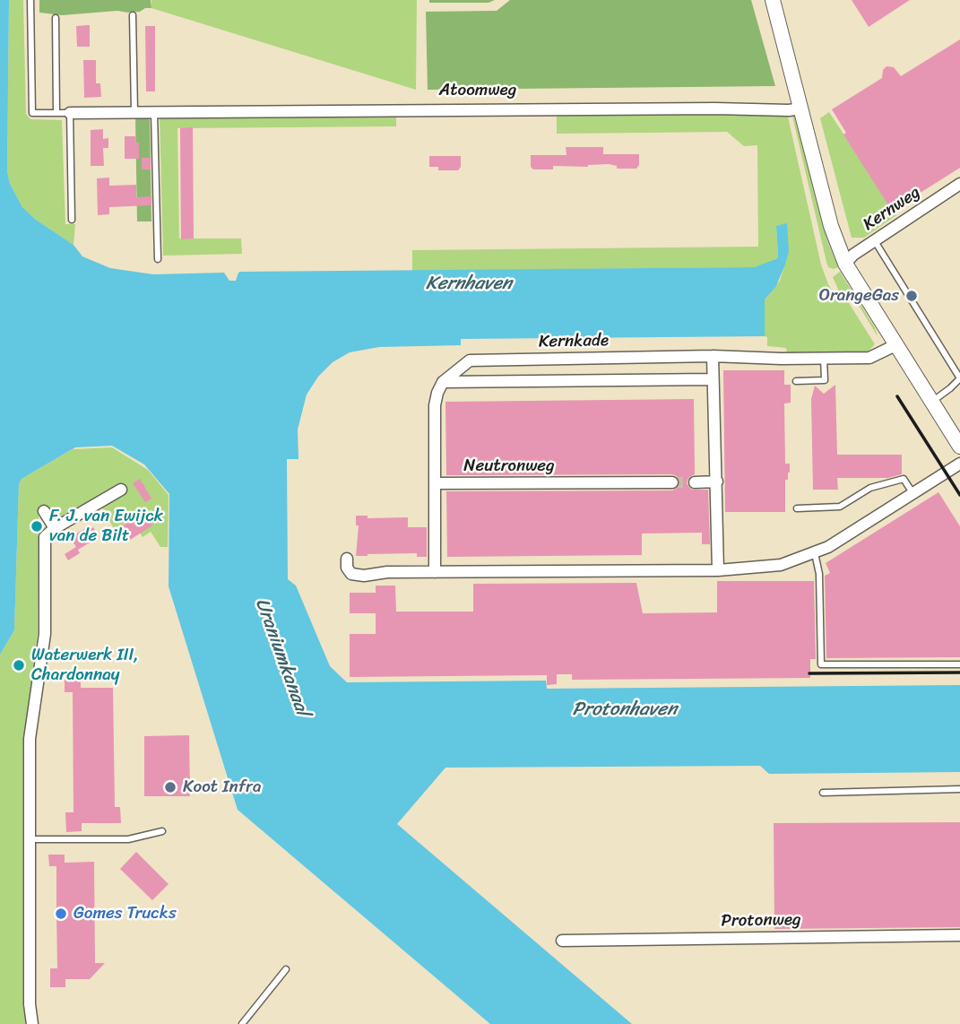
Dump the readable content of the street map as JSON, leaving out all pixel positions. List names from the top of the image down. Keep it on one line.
{"streets":{"street":["Atoomweg","Kernweg","Kernkade","Neutronweg","Protonweg"]},"water":["Kernhaven","Uraniumkanaal","Protonhaven"],"places":["OrangeGas","F. J. van Ewijck van de Bilt","Waterwerk III, Chardonnay","Koot Infra","Gomes Trucks"]}
